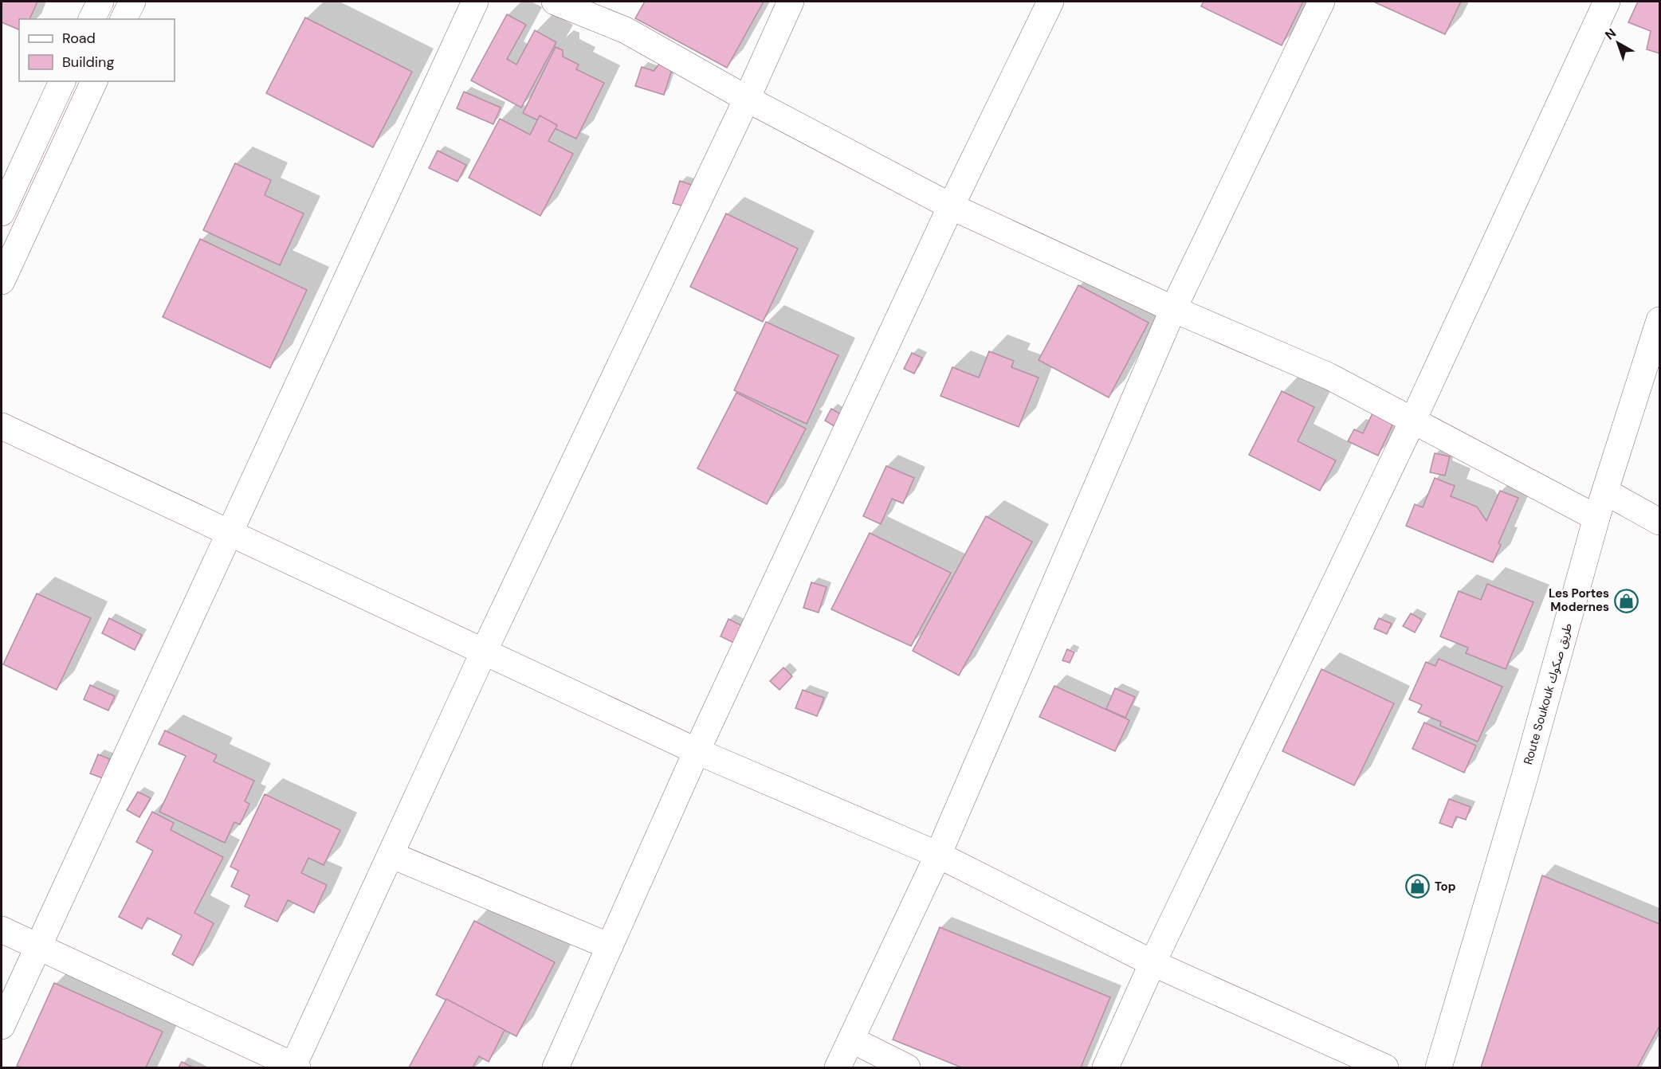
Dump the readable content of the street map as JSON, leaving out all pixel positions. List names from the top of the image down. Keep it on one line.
{"streets":{"street":["Route Soukouk طريق صكوك"]},"places":{"shop":["Les Portes Modernes","Top"]},"legend":["Road","Building"],"north":"top left"}
